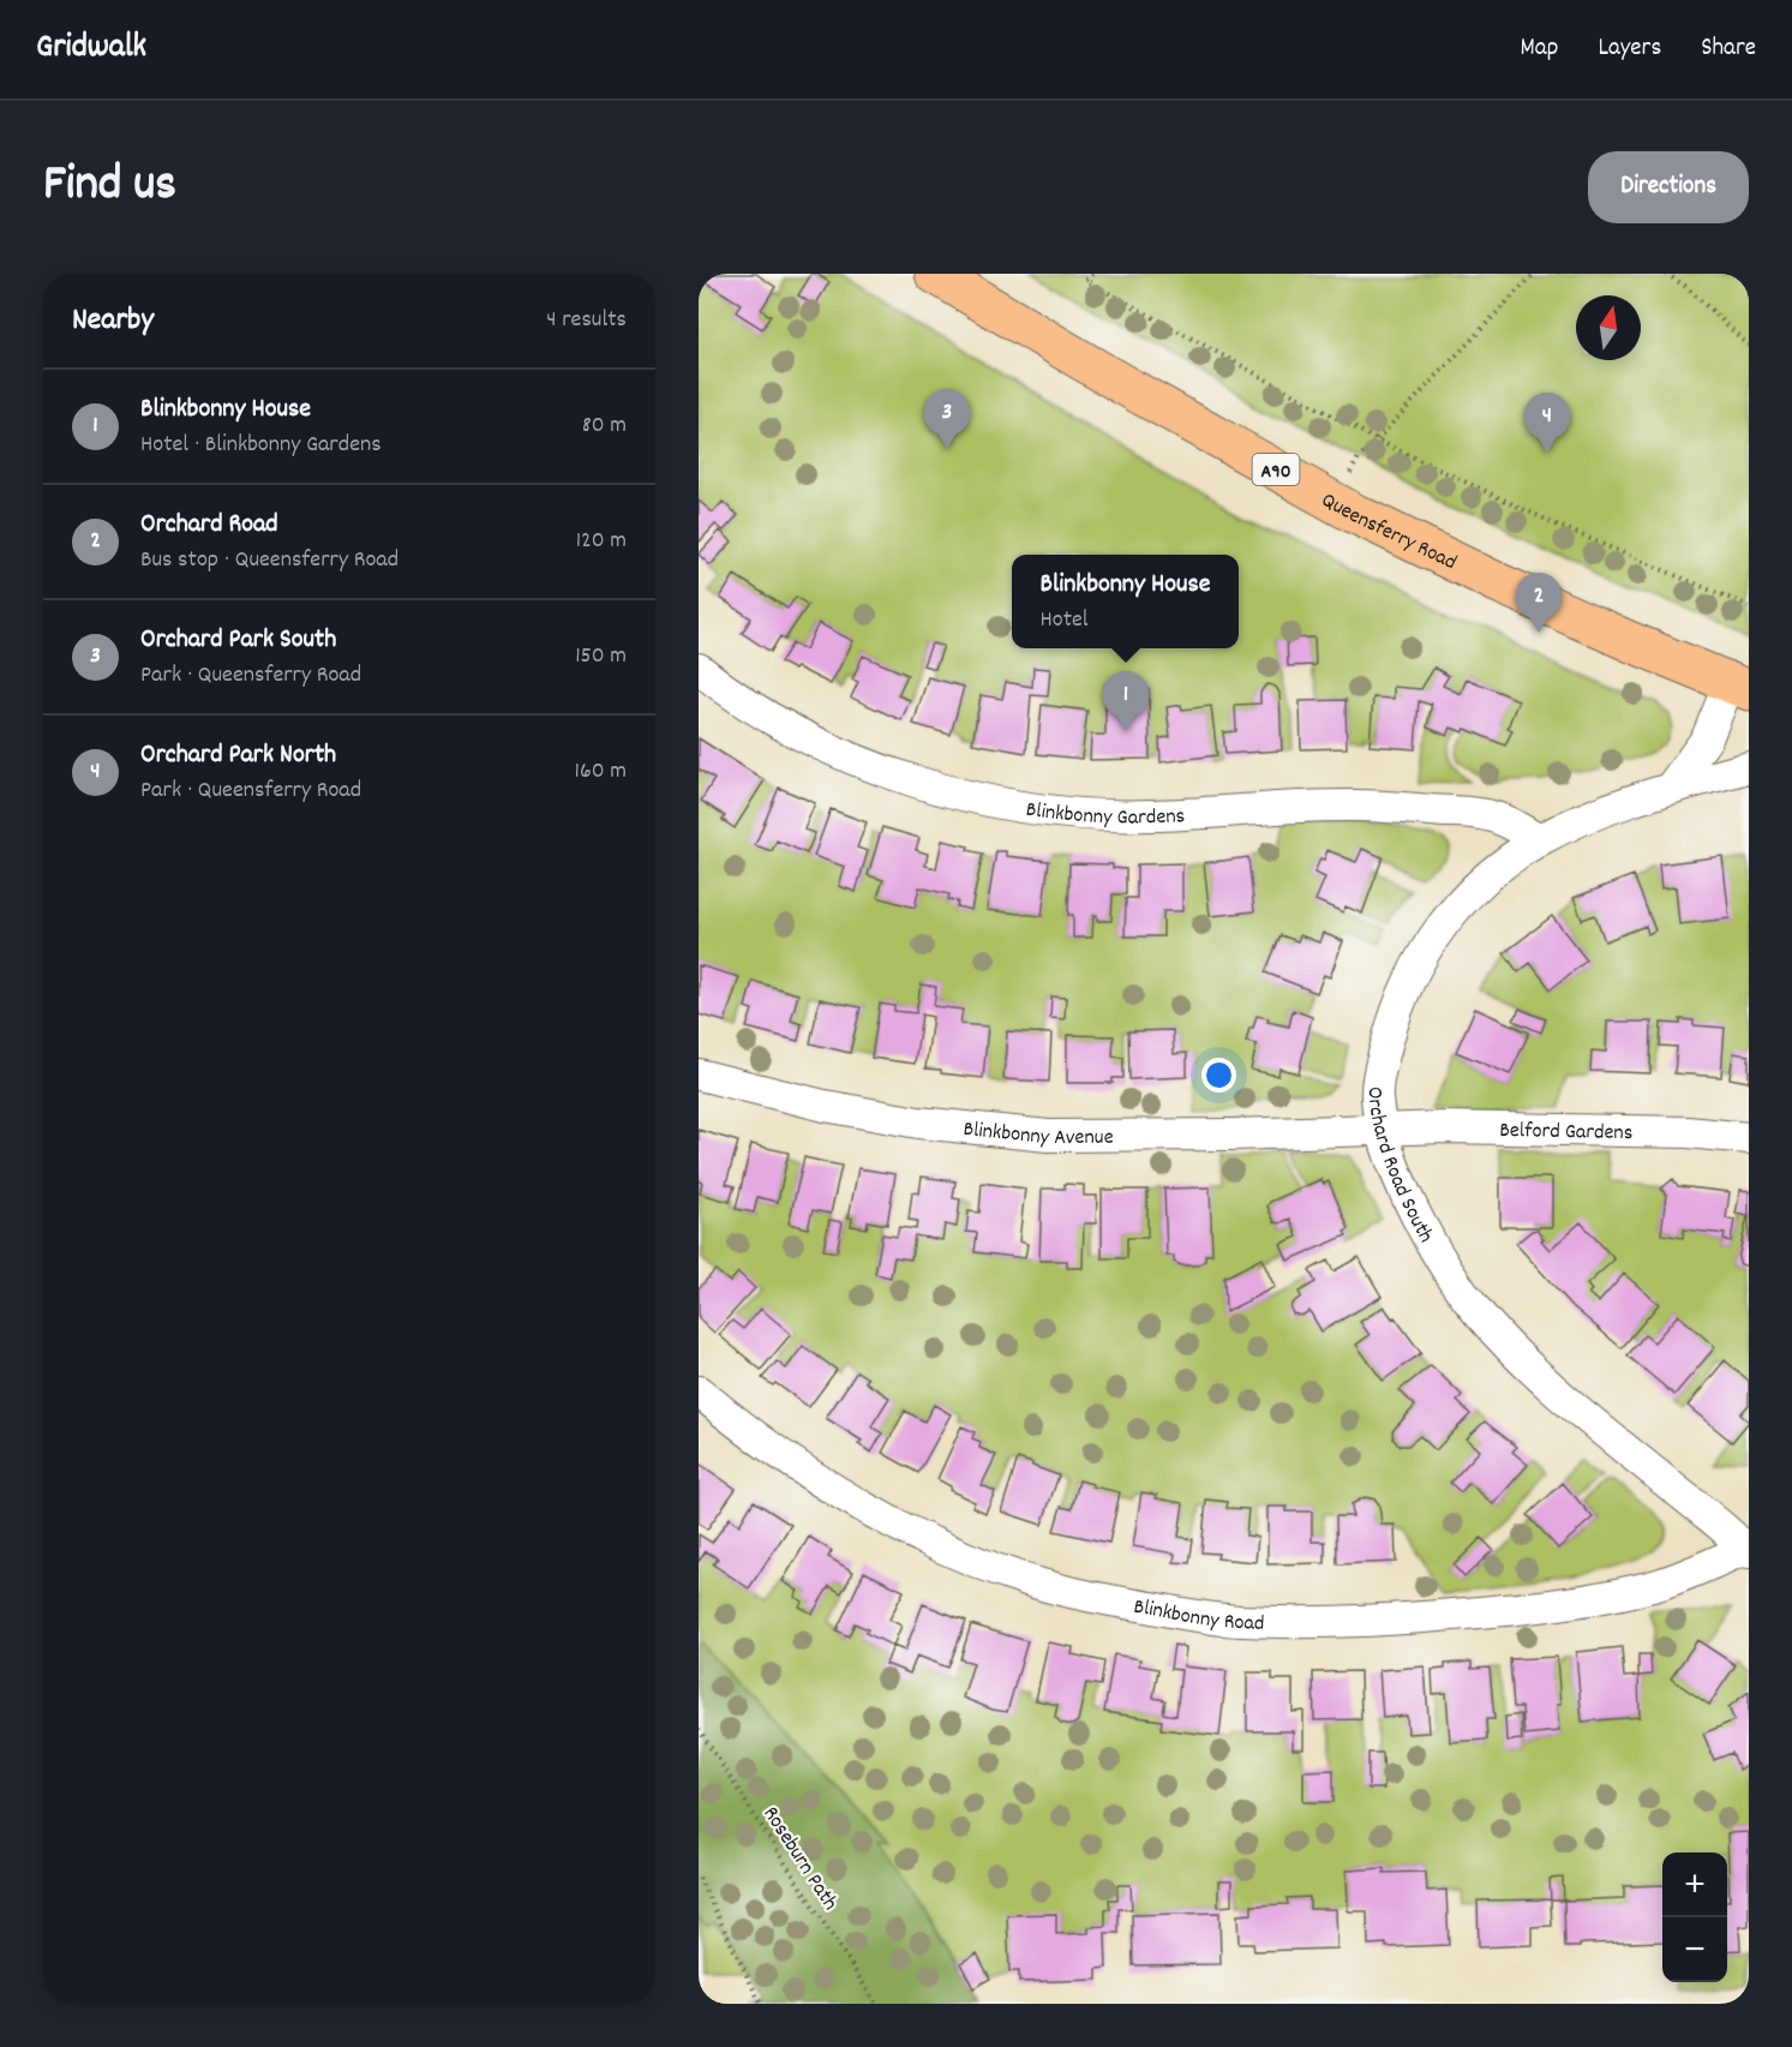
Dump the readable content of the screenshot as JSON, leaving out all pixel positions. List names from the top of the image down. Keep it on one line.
{"streets":{"main road":["A90","Queensferry Road"],"street":["Blinkbonny Gardens","Belford Gardens","Blinkbonny Avenue","Orchard Road South","Blinkbonny Road"],"path":["Roseburn Path"]},"crossings":[["Blinkbonny Gardens","Orchard Road South"],["Belford Gardens","Blinkbonny Avenue"],["Belford Gardens","Orchard Road South"],["Blinkbonny Avenue","Orchard Road South"],["Orchard Road South","Blinkbonny Road"]],"north":"top","page":{"header":"Gridwalk","nav":["Map","Layers","Share"],"title":"Find us","buttons":"Directions","heading":["Nearby","4 results"],"list":[{"mark":"1","name":"Blinkbonny House","note":"Hotel · Blinkbonny Gardens","value":"80 m"},{"mark":"2","name":"Orchard Road","note":"Bus stop · Queensferry Road","value":"120 m"},{"mark":"3","name":"Orchard Park South","note":"Park · Queensferry Road","value":"150 m"},{"mark":"4","name":"Orchard Park North","note":"Park · Queensferry Road","value":"160 m"}],"pins":["3","4","2","1"],"popup":["Blinkbonny House","Hotel"],"map_buttons":["+","−"]}}
